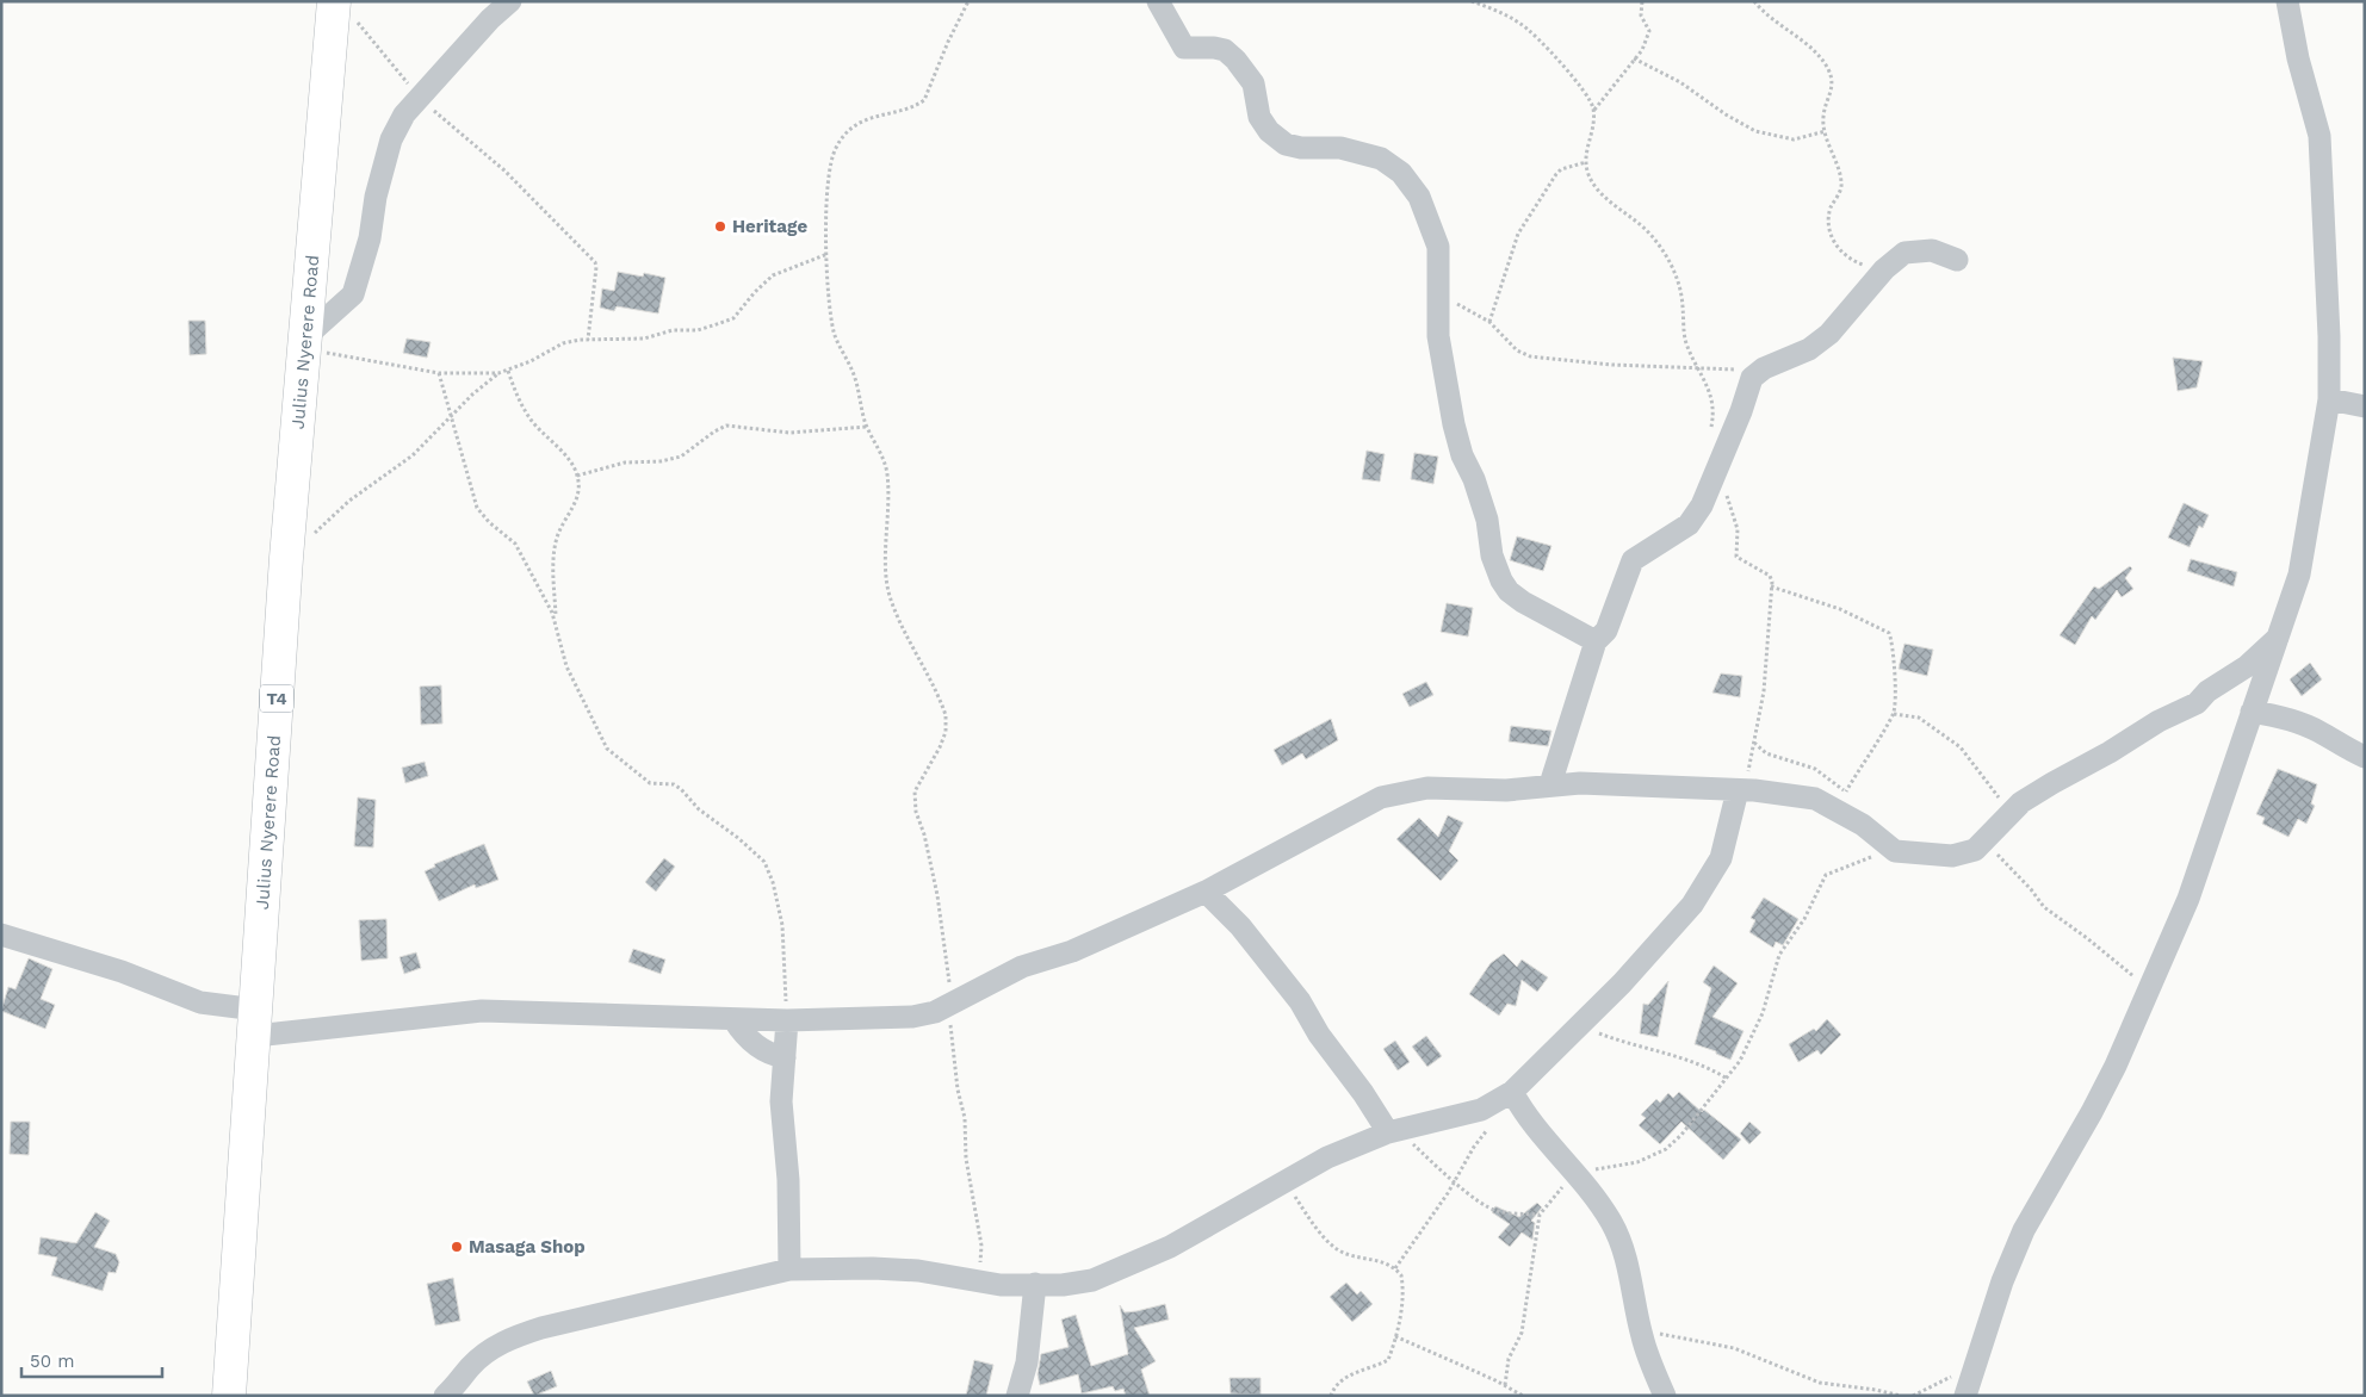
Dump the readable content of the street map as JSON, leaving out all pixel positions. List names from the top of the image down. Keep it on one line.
{"streets":{"highway":["Julius Nyerere Road","T4"]},"places":["Heritage","Masaga Shop"],"scale_bar":"50 m"}
